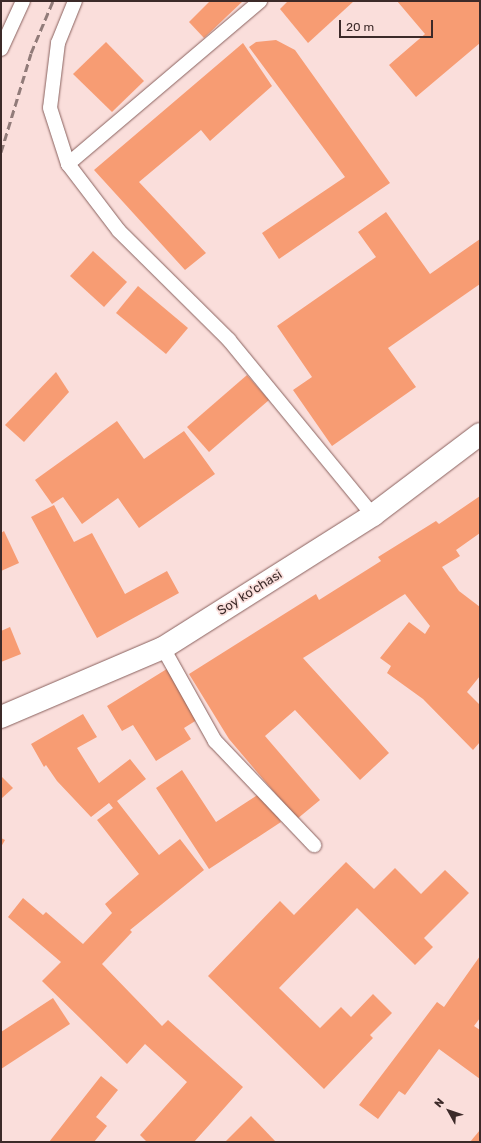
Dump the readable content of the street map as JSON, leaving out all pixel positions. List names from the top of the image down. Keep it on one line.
{"streets":{"main road":["Soy ko'chasi"]},"scale_bar":"20 m","north":"top left"}
